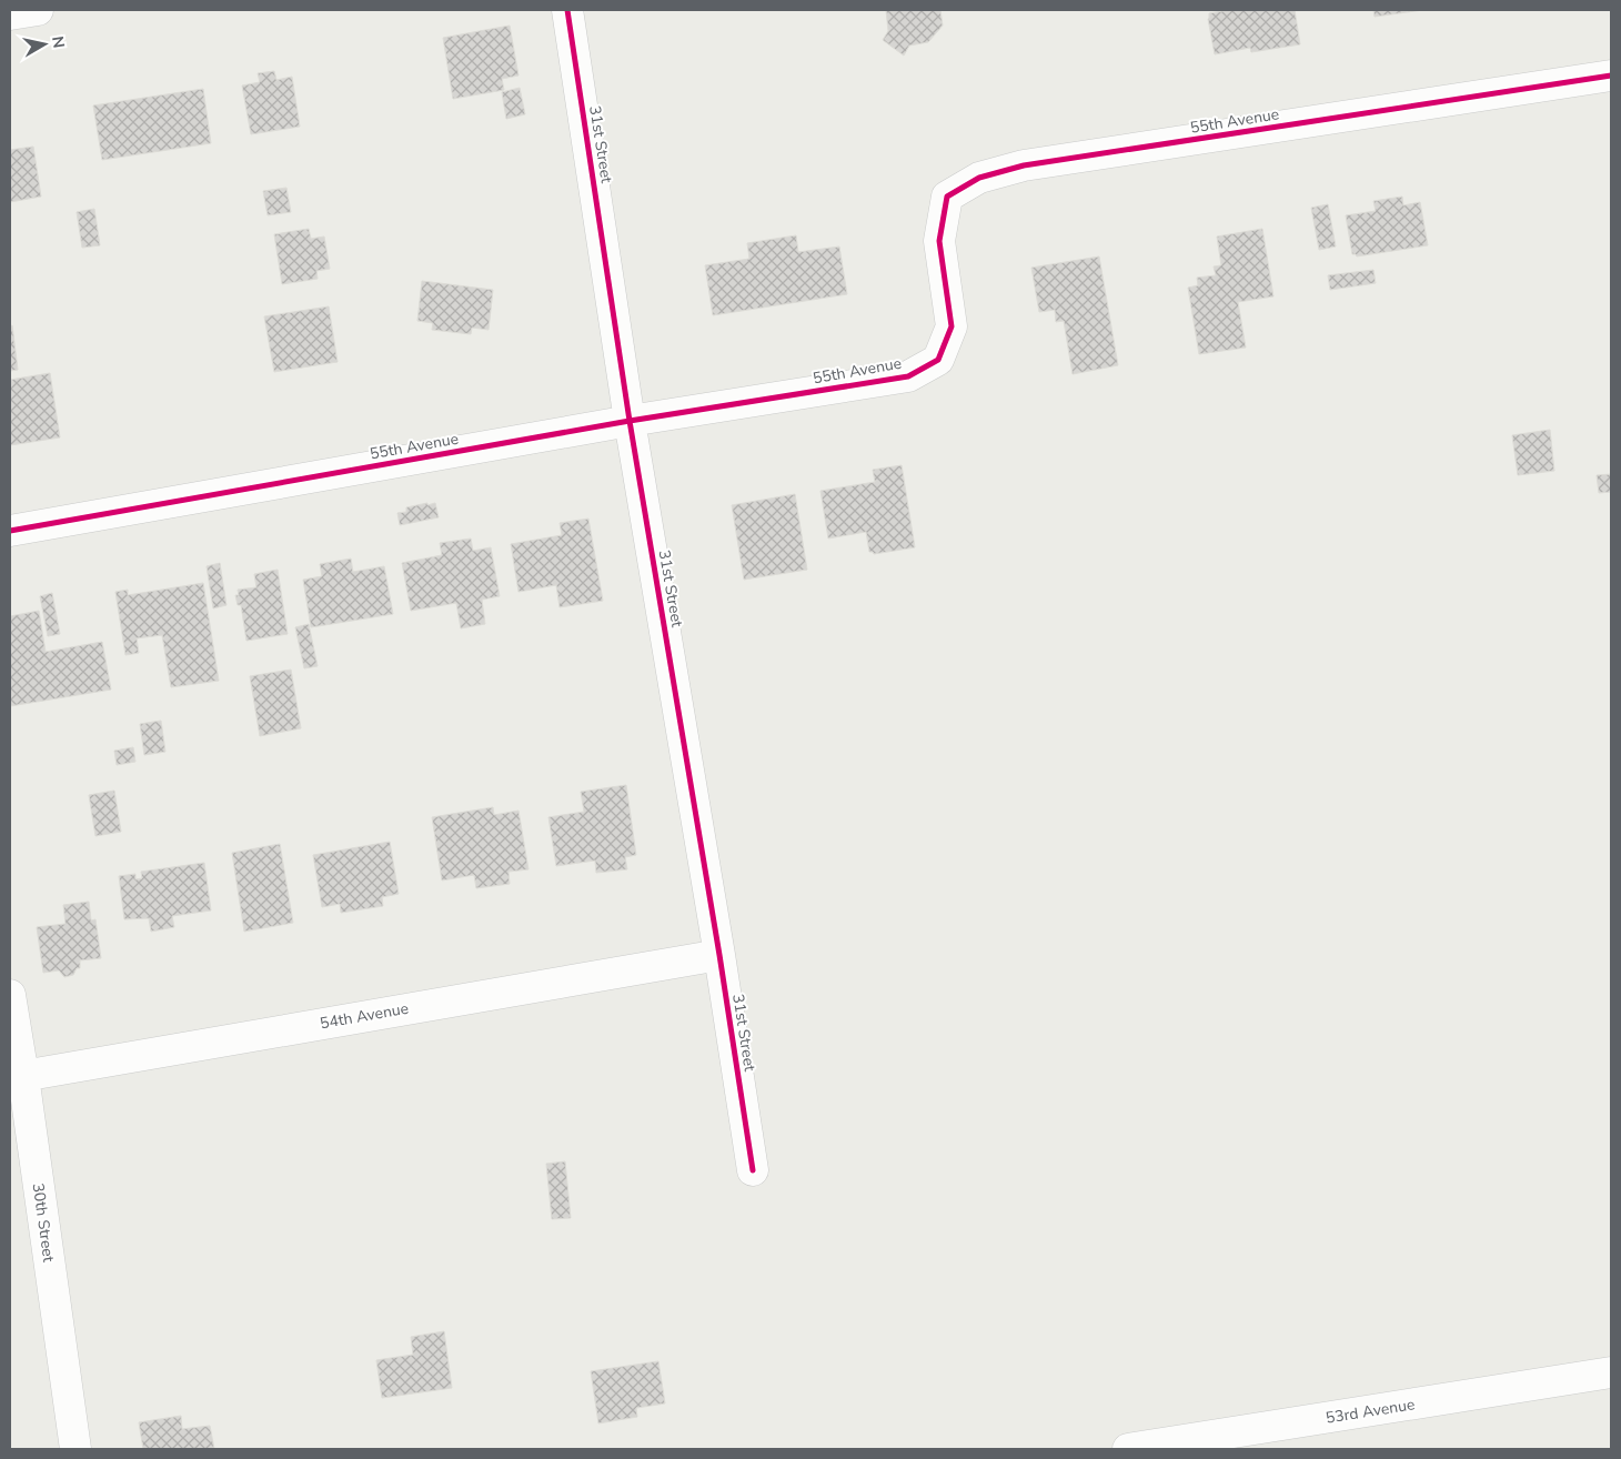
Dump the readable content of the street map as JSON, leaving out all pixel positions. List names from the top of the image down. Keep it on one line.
{"streets":{"street":["55th Avenue","31st Street","54th Avenue","30th Street","53rd Avenue"]},"crossings":[["55th Avenue","31st Street"],["31st Street","54th Avenue"],["54th Avenue","30th Street"]],"north":"right"}
